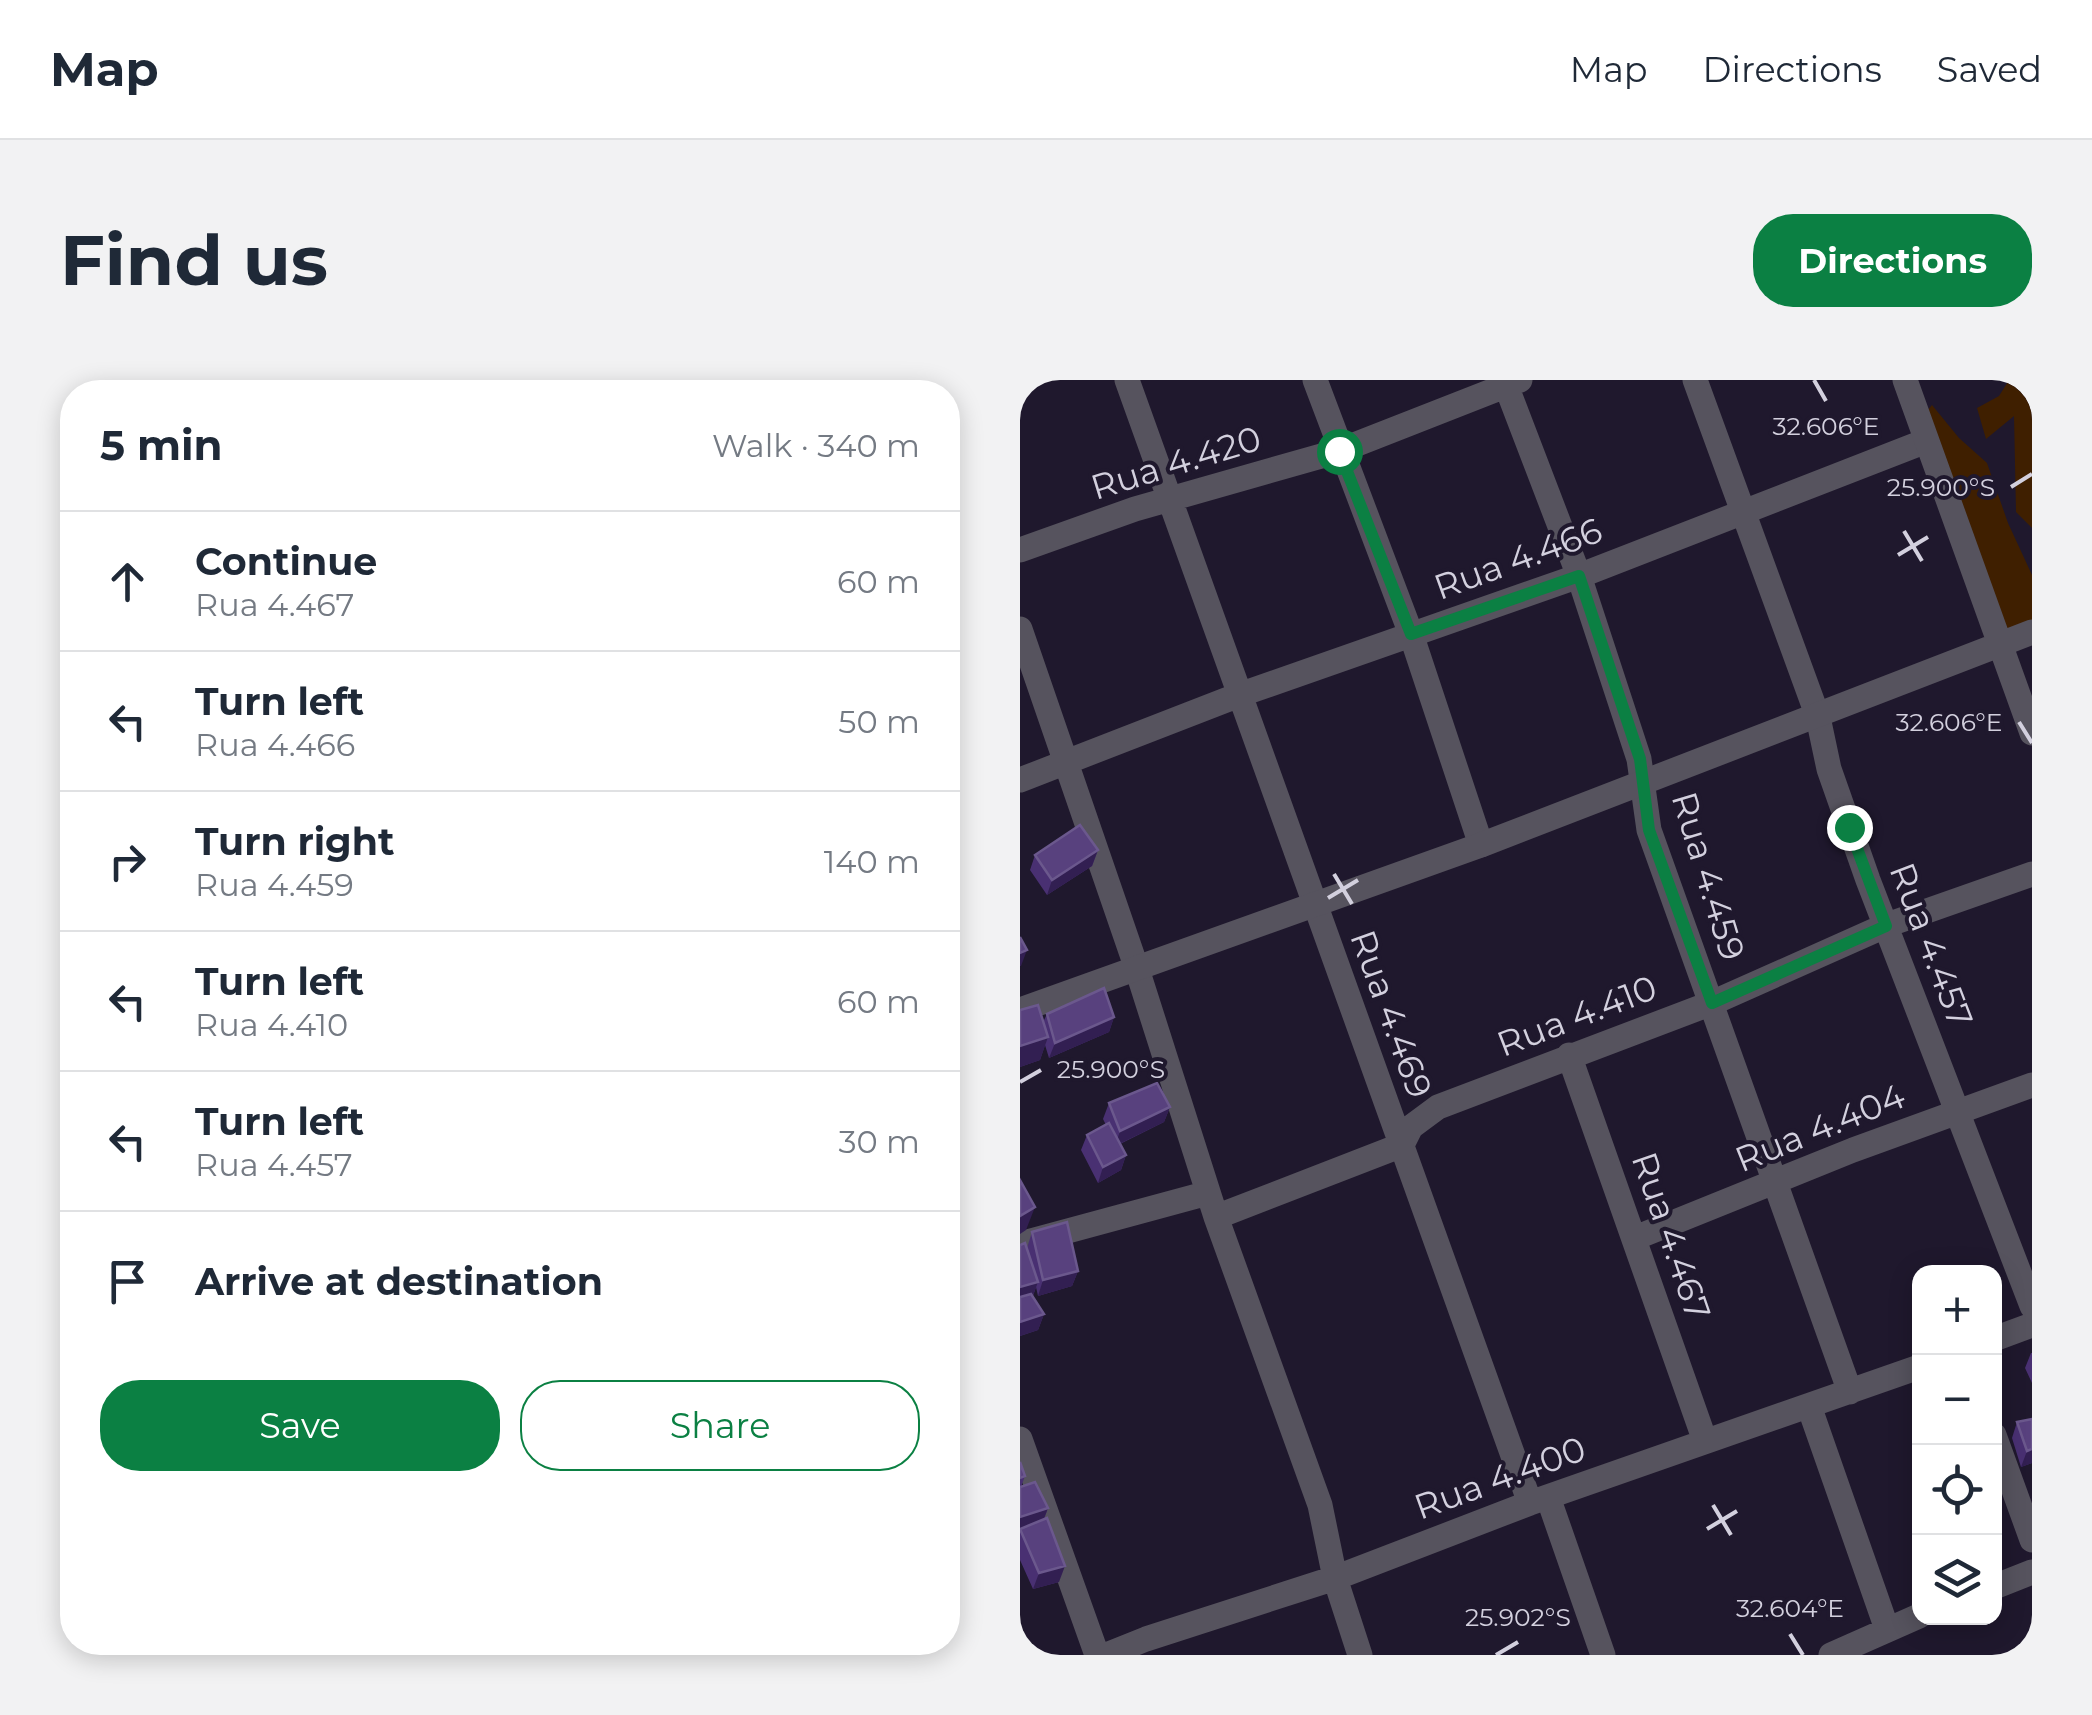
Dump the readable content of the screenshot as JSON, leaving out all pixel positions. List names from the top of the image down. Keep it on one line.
{"streets":{"street":["Rua 4.420","Rua 4.466","Rua 4.459","Rua 4.457","Rua 4.469","Rua 4.410","Rua 4.404","Rua 4.467","Rua 4.400"]},"crossings":[["Rua 4.420","Rua 4.459"],["Rua 4.420","Rua 4.469"],["Rua 4.466","Rua 4.459"],["Rua 4.466","Rua 4.457"],["Rua 4.466","Rua 4.469"],["Rua 4.459","Rua 4.410"],["Rua 4.459","Rua 4.404"],["Rua 4.459","Rua 4.400"],["Rua 4.457","Rua 4.410"],["Rua 4.457","Rua 4.404"],["Rua 4.469","Rua 4.410"],["Rua 4.469","Rua 4.400"],["Rua 4.410","Rua 4.467"],["Rua 4.404","Rua 4.467"],["Rua 4.467","Rua 4.400"]],"page":{"header":"Map","nav":["Map","Directions","Saved"],"buttons":["Directions",["Save","Share"]],"title":"Find us","heading":["5 min","Walk · 340 m"],"list":[["Continue","Rua 4.467","60 m"],["Turn left","Rua 4.466","50 m"],["Turn right","Rua 4.459","140 m"],["Turn left","Rua 4.410","60 m"],["Turn left","Rua 4.457","30 m"],"Arrive at destination"],"map_buttons":["+","−"]},"coordinates":["32.606°E","25.900°S","32.604°E","25.902°S"]}
